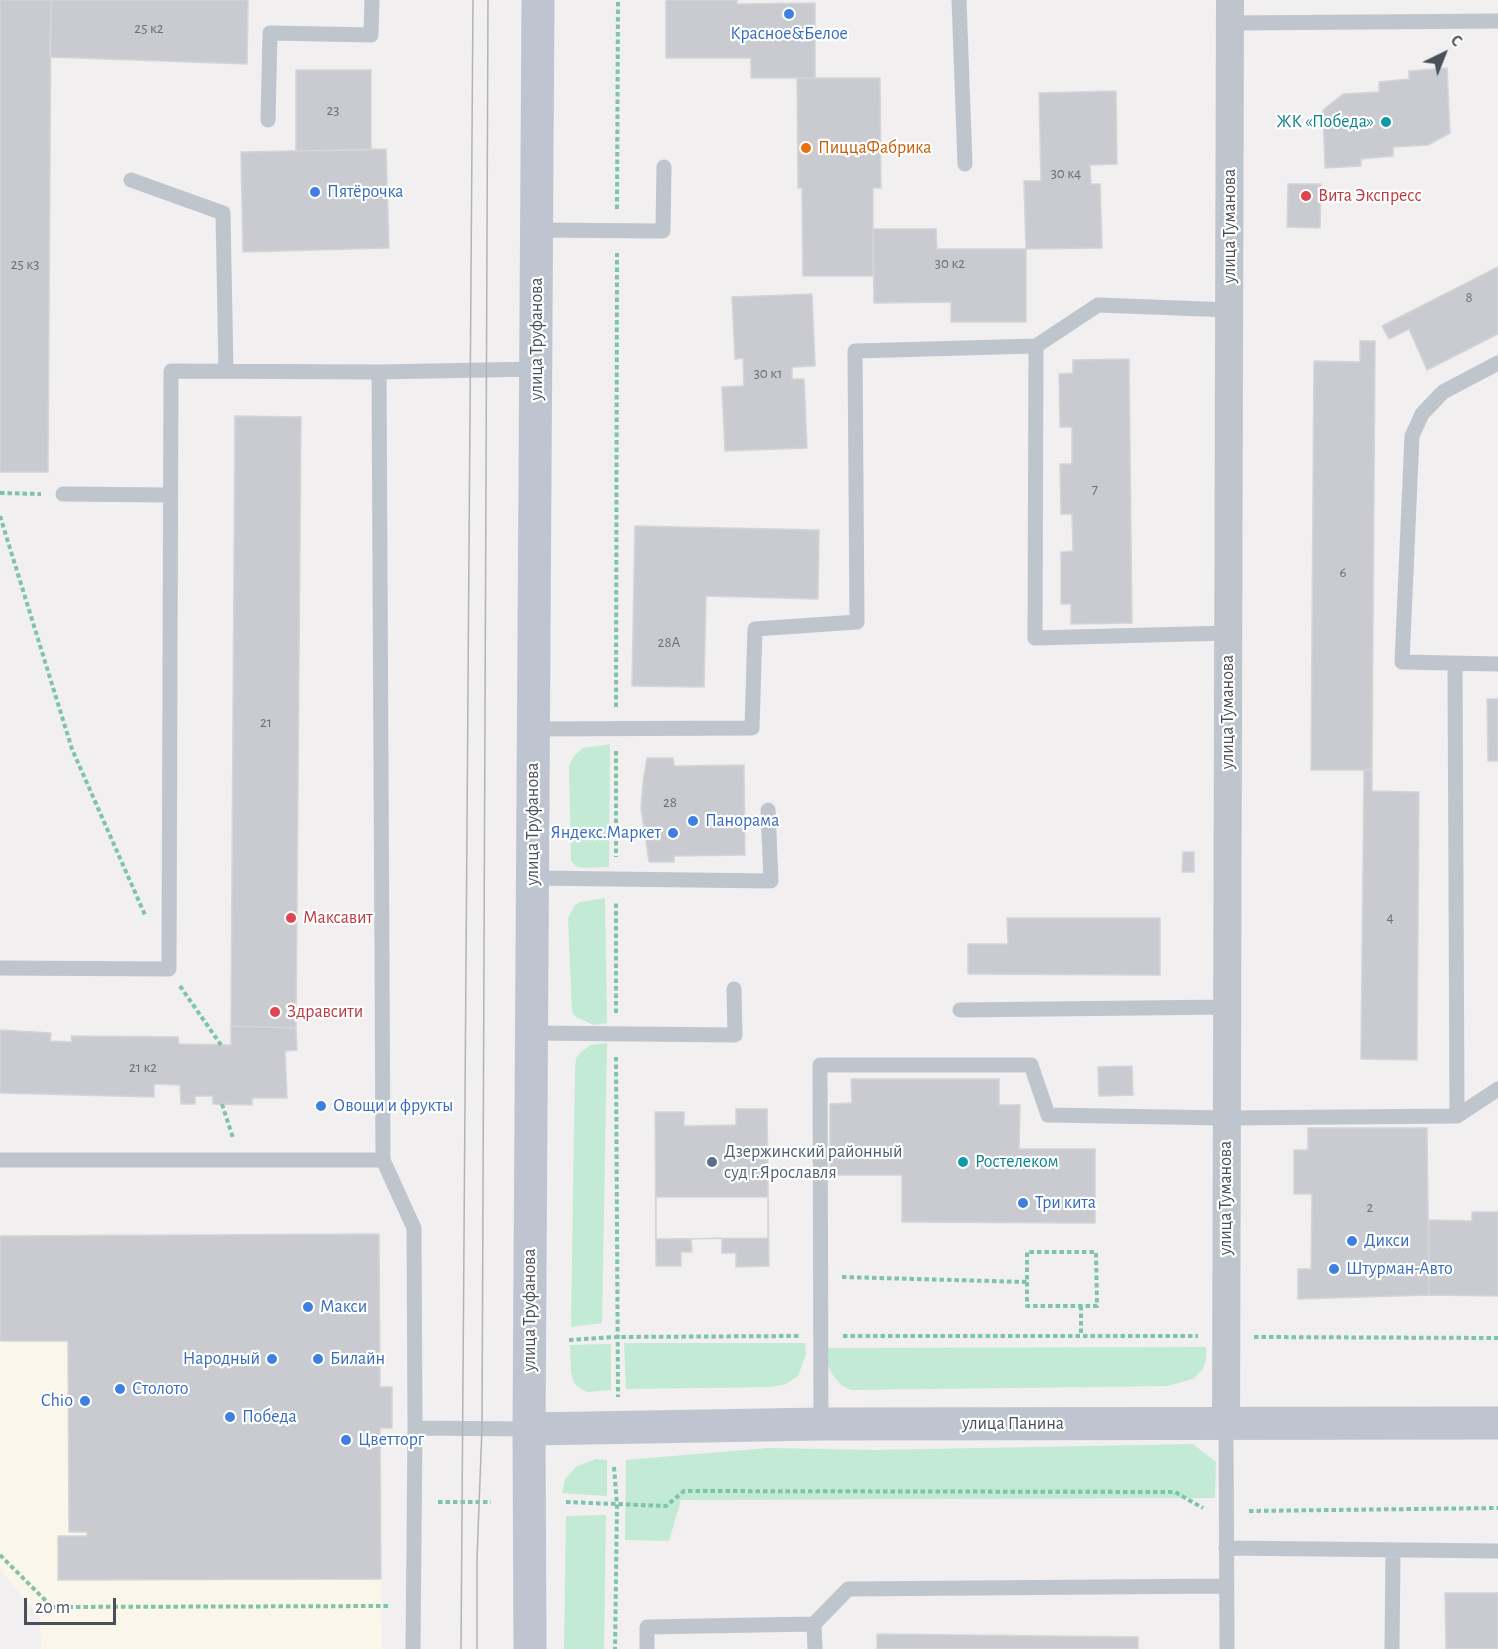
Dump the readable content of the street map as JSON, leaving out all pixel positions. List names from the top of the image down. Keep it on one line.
{"streets":{"street":["улица Туманова","улица Труфанова","улица Панина"]},"crossings":[["улица Туманова","улица Панина"],["улица Труфанова","улица Панина"]],"places":["Красное&Белое","ЖК «Победа»","ПиццаФабрика","Пятёрочка","Вита Экспресс","Панорама","Яндекс.Маркет","Максавит","Здравсити","Овощи и фрукты","Дзержинский районный суд г.Ярославля","Ростелеком","Три кита","Дикси","Штурман-Авто","Макси","Народный","Билайн","Столото","Chio","Победа","Цветторг"],"house_numbers":["25 к2","23","30 к4","30 к2","25 к3","8","30 к1","7","6","28А","21","28","4","21 к2","2"],"scale_bar":"20 m","north":"top right"}
